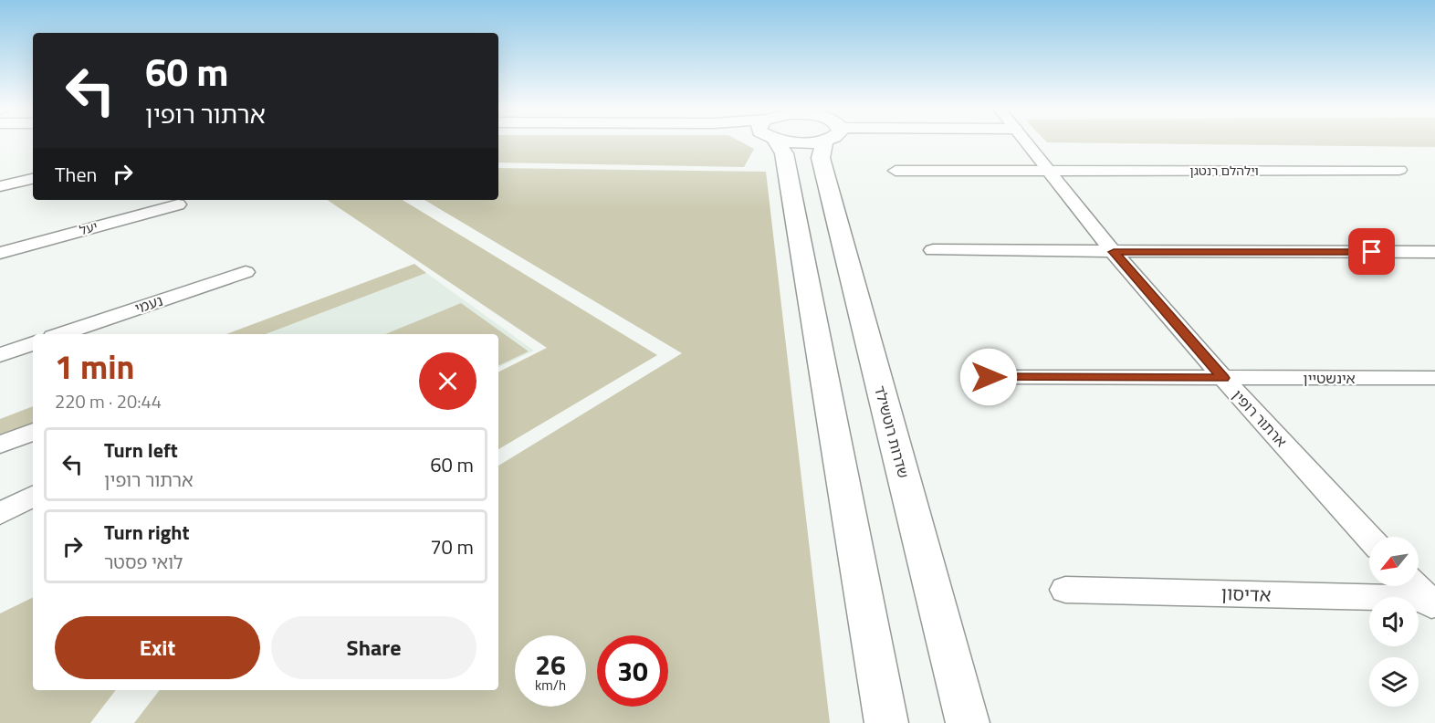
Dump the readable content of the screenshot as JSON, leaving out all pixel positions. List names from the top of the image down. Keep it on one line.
{"streets":{"street":["וילהלם רנטגן","יעל","נעמי","אינשטיין","ארתור רופין","שדרות רוטשילד","אדיסון"]},"crossings":[["וילהלם רנטגן","ארתור רופין"],["אינשטיין","ארתור רופין"]],"north":"bottom left","page":{"turn":["60 m","ארתור רופין"],"then":"Then","heading":["1 min","220 m · 20:44"],"list":[{"name":"Turn left","note":"ארתור רופין","value":"60 m"},{"name":"Turn right","note":"לואי פסטר","value":"70 m"}],"buttons":["Exit","Share"],"speed":"26 km/h","limit":"30"}}
